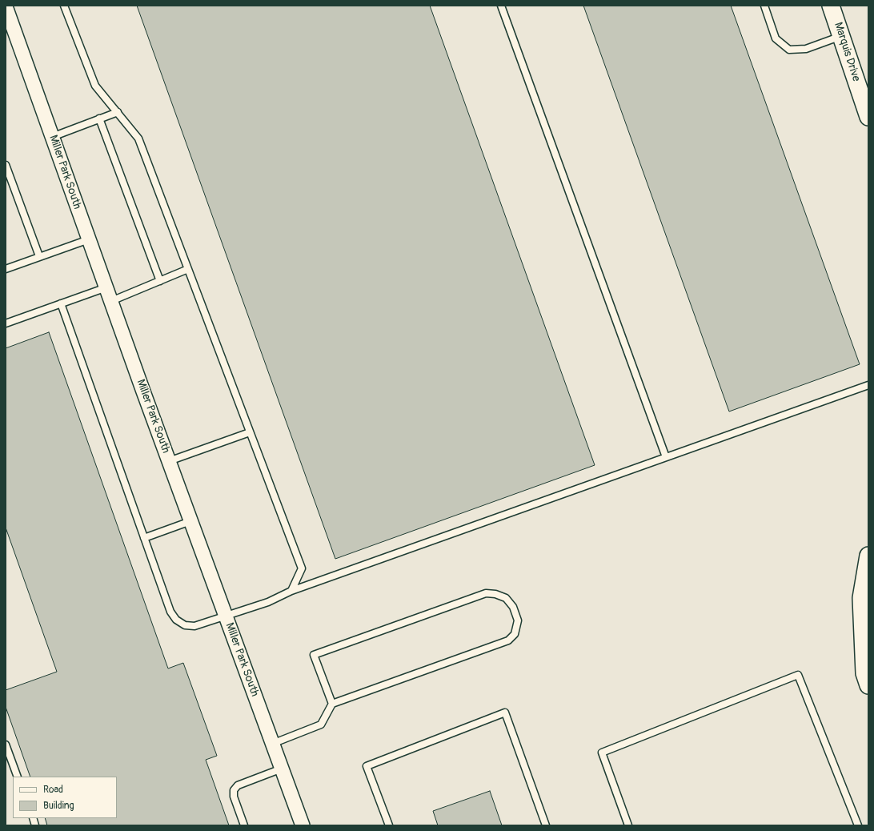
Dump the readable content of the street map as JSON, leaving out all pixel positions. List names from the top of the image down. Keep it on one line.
{"streets":{"street":["Marquis Drive","Miller Park South"]},"legend":["Road","Building"]}
